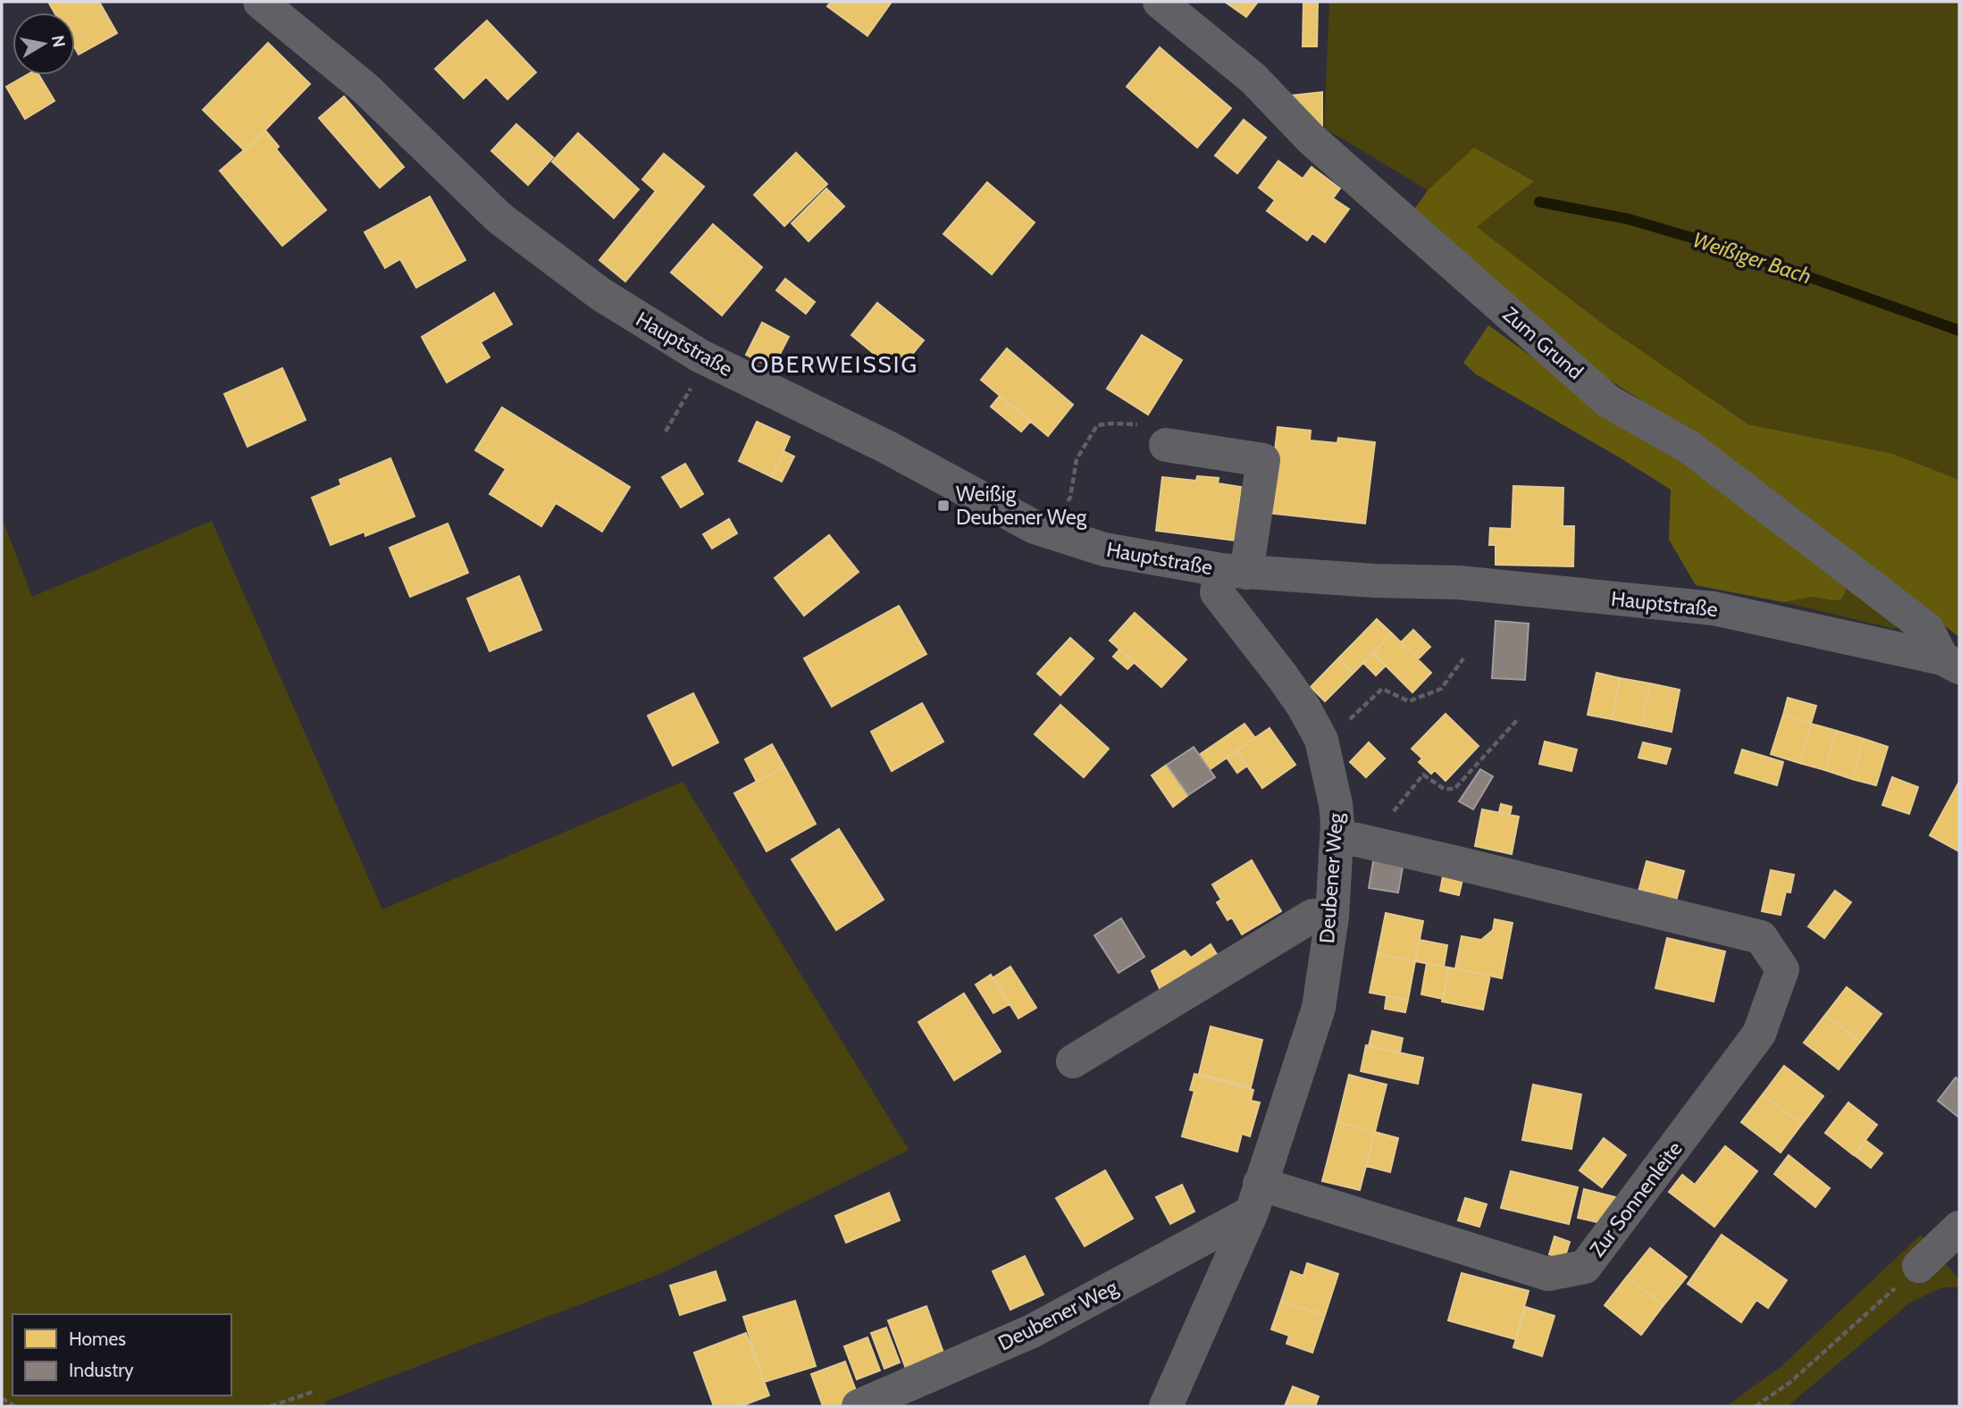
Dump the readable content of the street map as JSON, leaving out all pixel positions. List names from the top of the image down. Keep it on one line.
{"streets":{"street":["Zum Grund","Hauptstraße","Deubener Weg","Zur Sonnenleite"]},"crossings":[["Zum Grund","Hauptstraße"],["Hauptstraße","Deubener Weg"],["Deubener Weg","Zur Sonnenleite"]],"districts":["OBERWEISSIG"],"water":["Weißiger Bach"],"places":{"transit":["Weißig Deubener Weg"]},"legend":["Homes","Industry"],"north":"right"}
